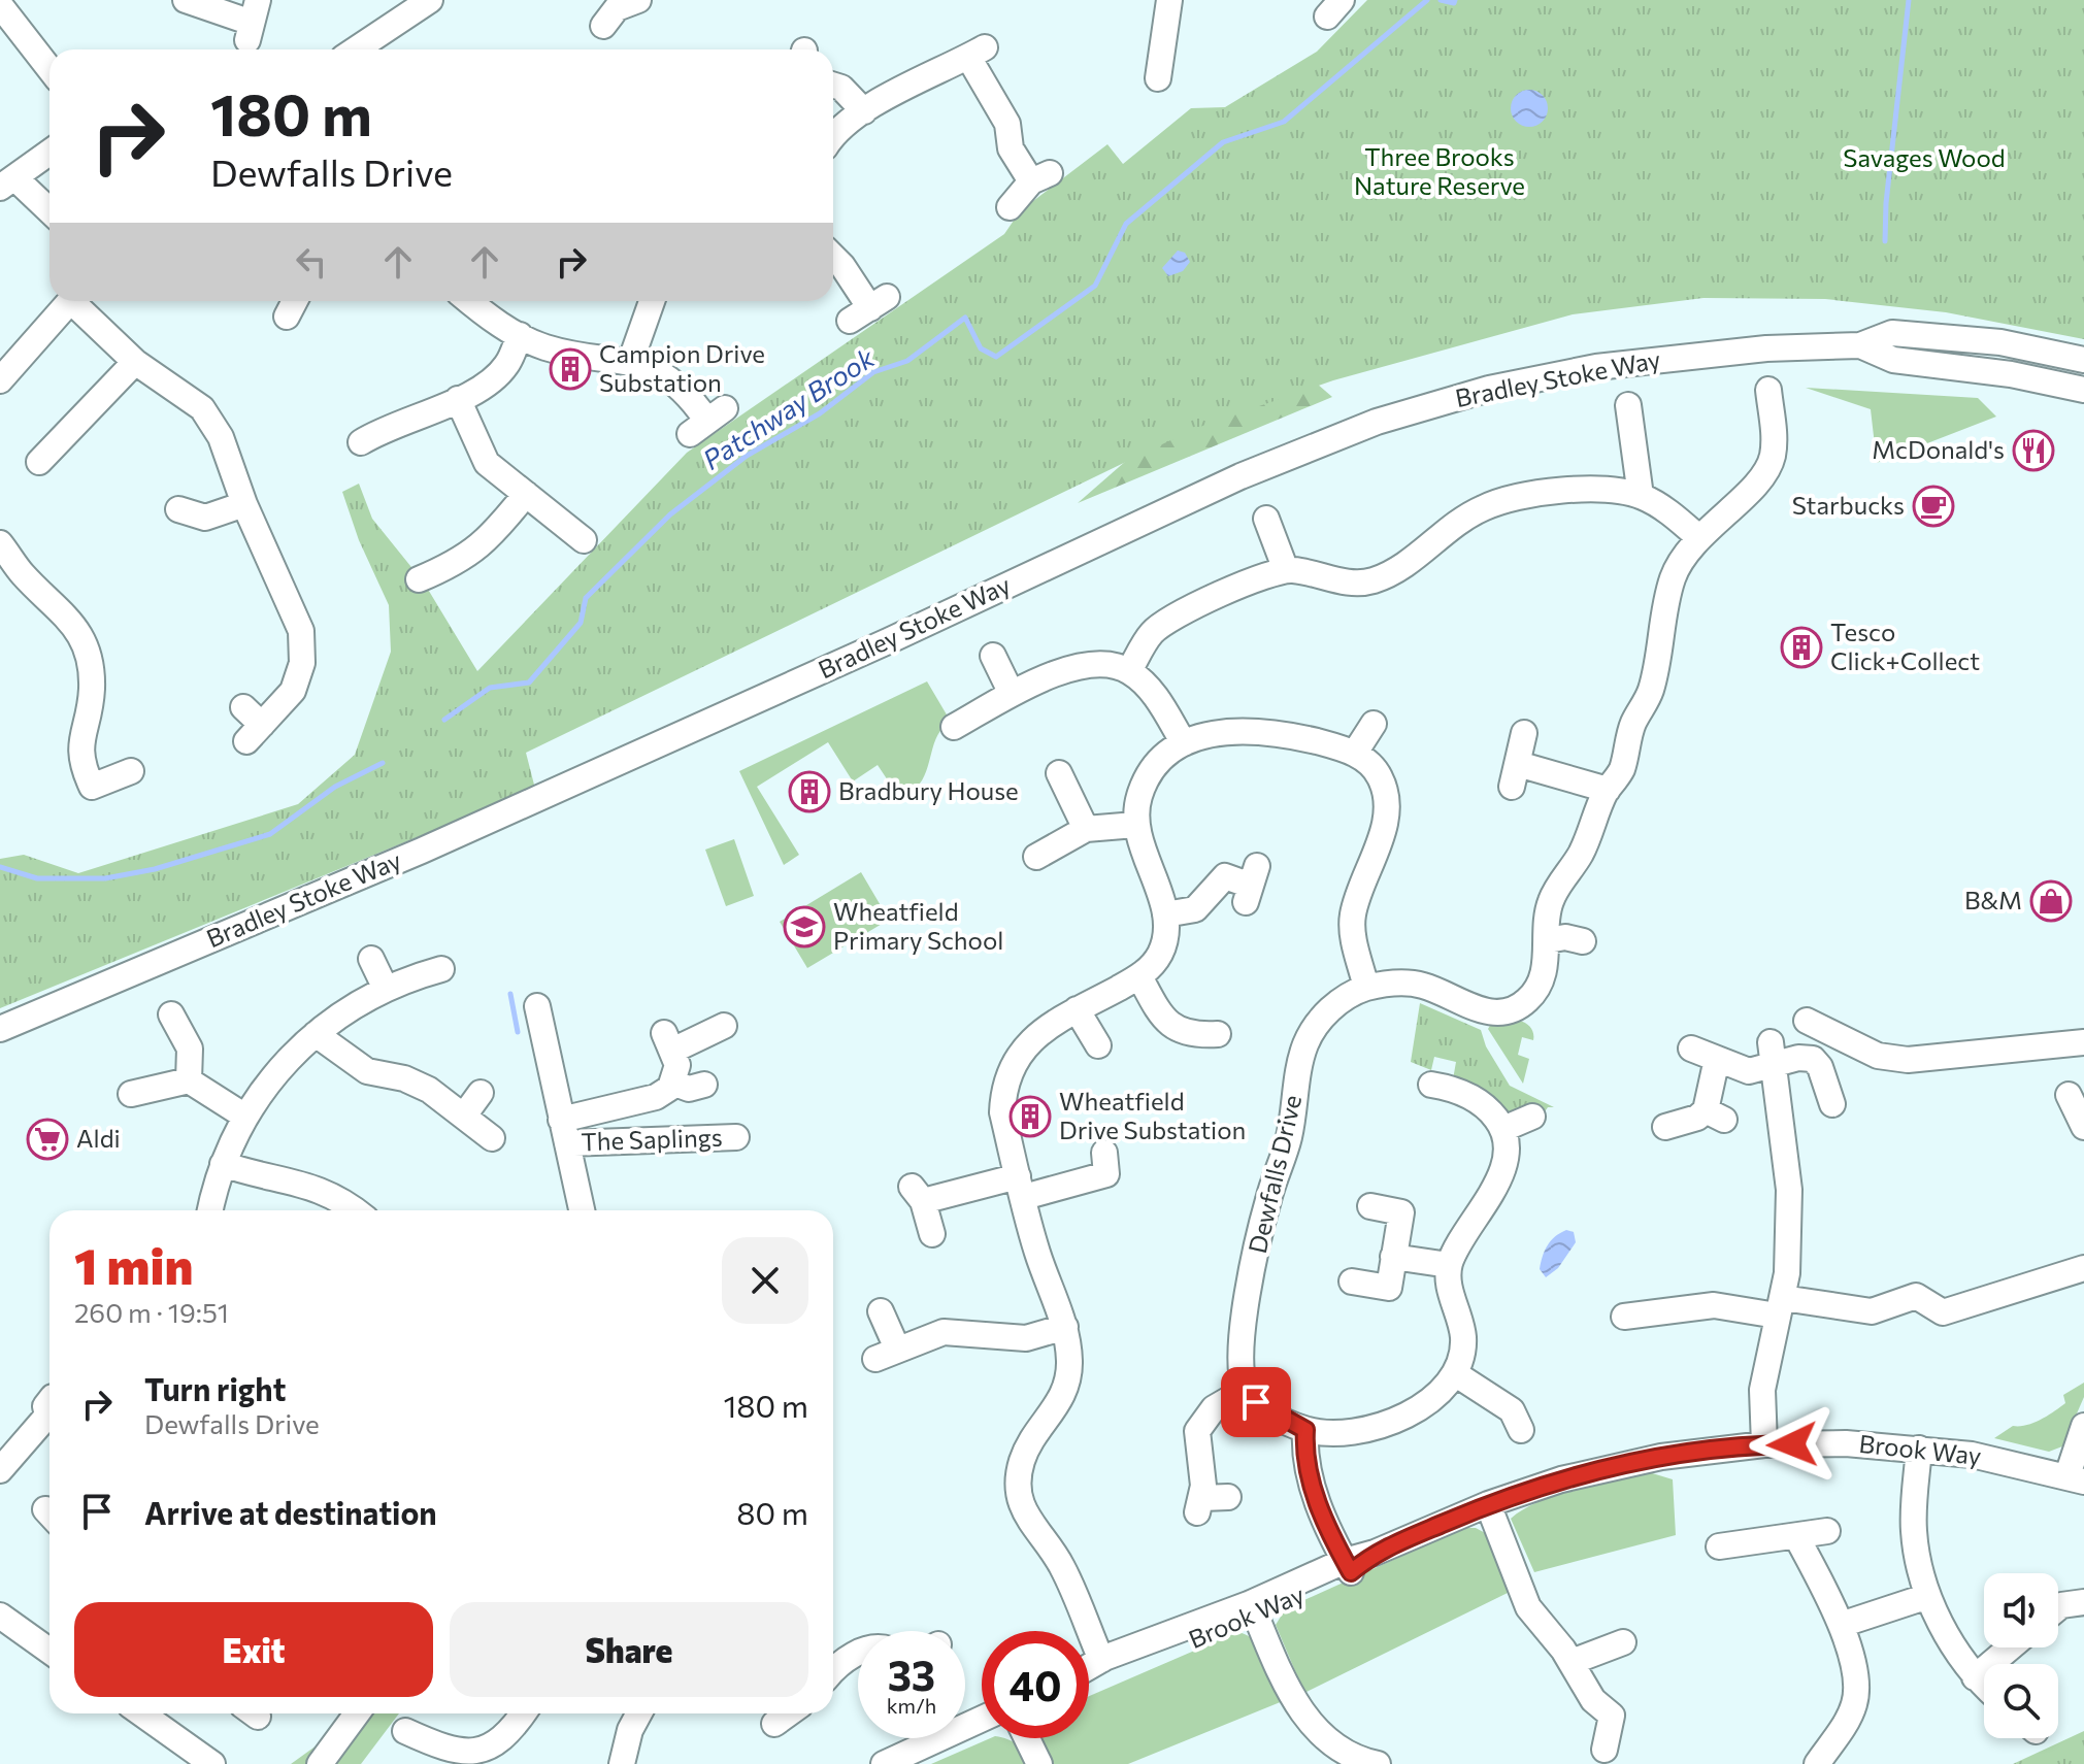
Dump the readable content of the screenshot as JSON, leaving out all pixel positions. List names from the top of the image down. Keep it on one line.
{"streets":{"street":["Bradley Stoke Way","The Saplings","Dewfalls Drive","Brook Way"]},"water":["Patchway Brook"],"parks":["Three Brooks Nature Reserve","Savages Wood"],"places":{"building":["Campion Drive Substation","Tesco Click+Collect","Bradbury House","Wheatfield Drive Substation"],"restaurant":["McDonald's"],"cafe":["Starbucks"],"shop":["B&M"],"school or university":["Wheatfield Primary School"],"supermarket":["Aldi"]},"page":{"turn":["180 m","Dewfalls Drive"],"heading":["1 min","260 m · 19:51"],"list":[{"name":"Turn right","note":"Dewfalls Drive","value":"180 m"},{"name":"Arrive at destination","value":"80 m"}],"buttons":["Exit","Share"],"speed":"33 km/h","limit":"40"}}
